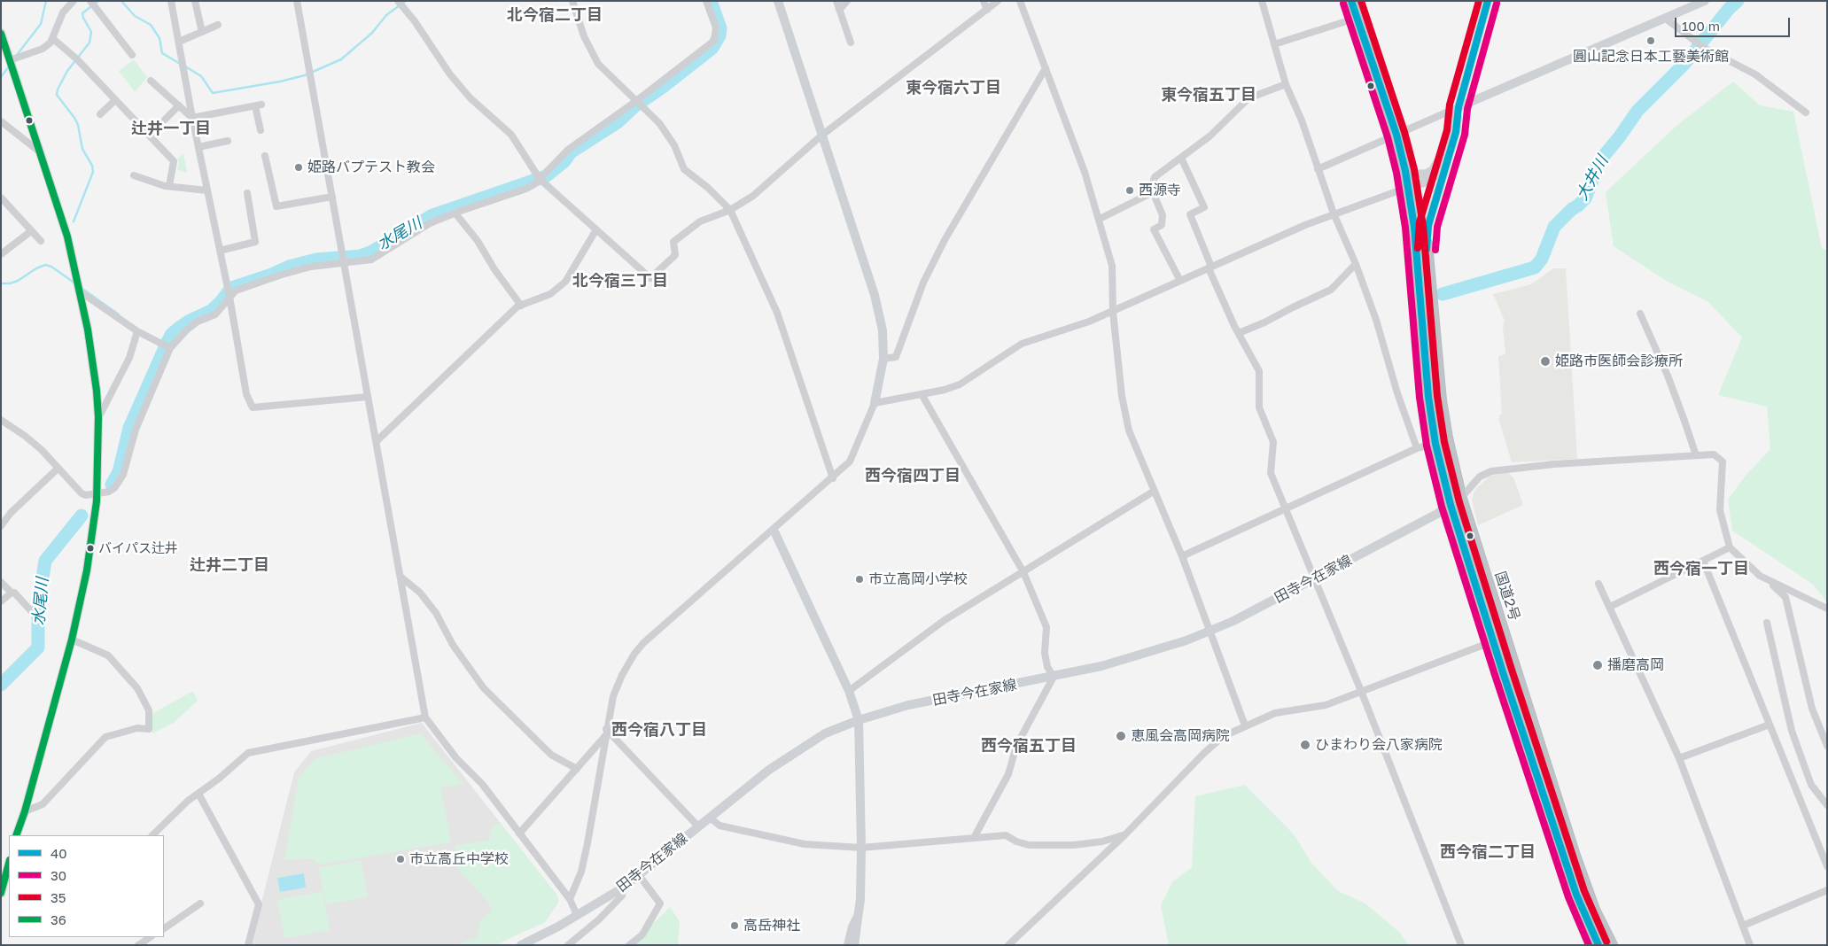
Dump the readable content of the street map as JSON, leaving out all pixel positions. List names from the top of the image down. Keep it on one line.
{"streets":{"highway":["国道2号"],"street":["田寺今在家線"]},"crossings":[["田寺今在家線","国道2号"]],"districts":["北今宿二丁目","東今宿六丁目","東今宿五丁目","辻井一丁目","北今宿三丁目","西今宿四丁目","辻井二丁目","西今宿一丁目","西今宿八丁目","西今宿五丁目","西今宿二丁目"],"water":["大井川","水尾川"],"places":["圓山記念日本工藝美術館","姫路バプテスト教会","西源寺","姫路市医師会診療所","バイパス辻井","市立高岡小学校","播磨高岡","恵風会高岡病院","ひまわり会八家病院","市立高丘中学校","高岳神社"],"lines":["transit line 40","transit line 35","transit line 30","transit line 36"],"legend":["40","30","35","36"],"scale_bar":"100 m"}
